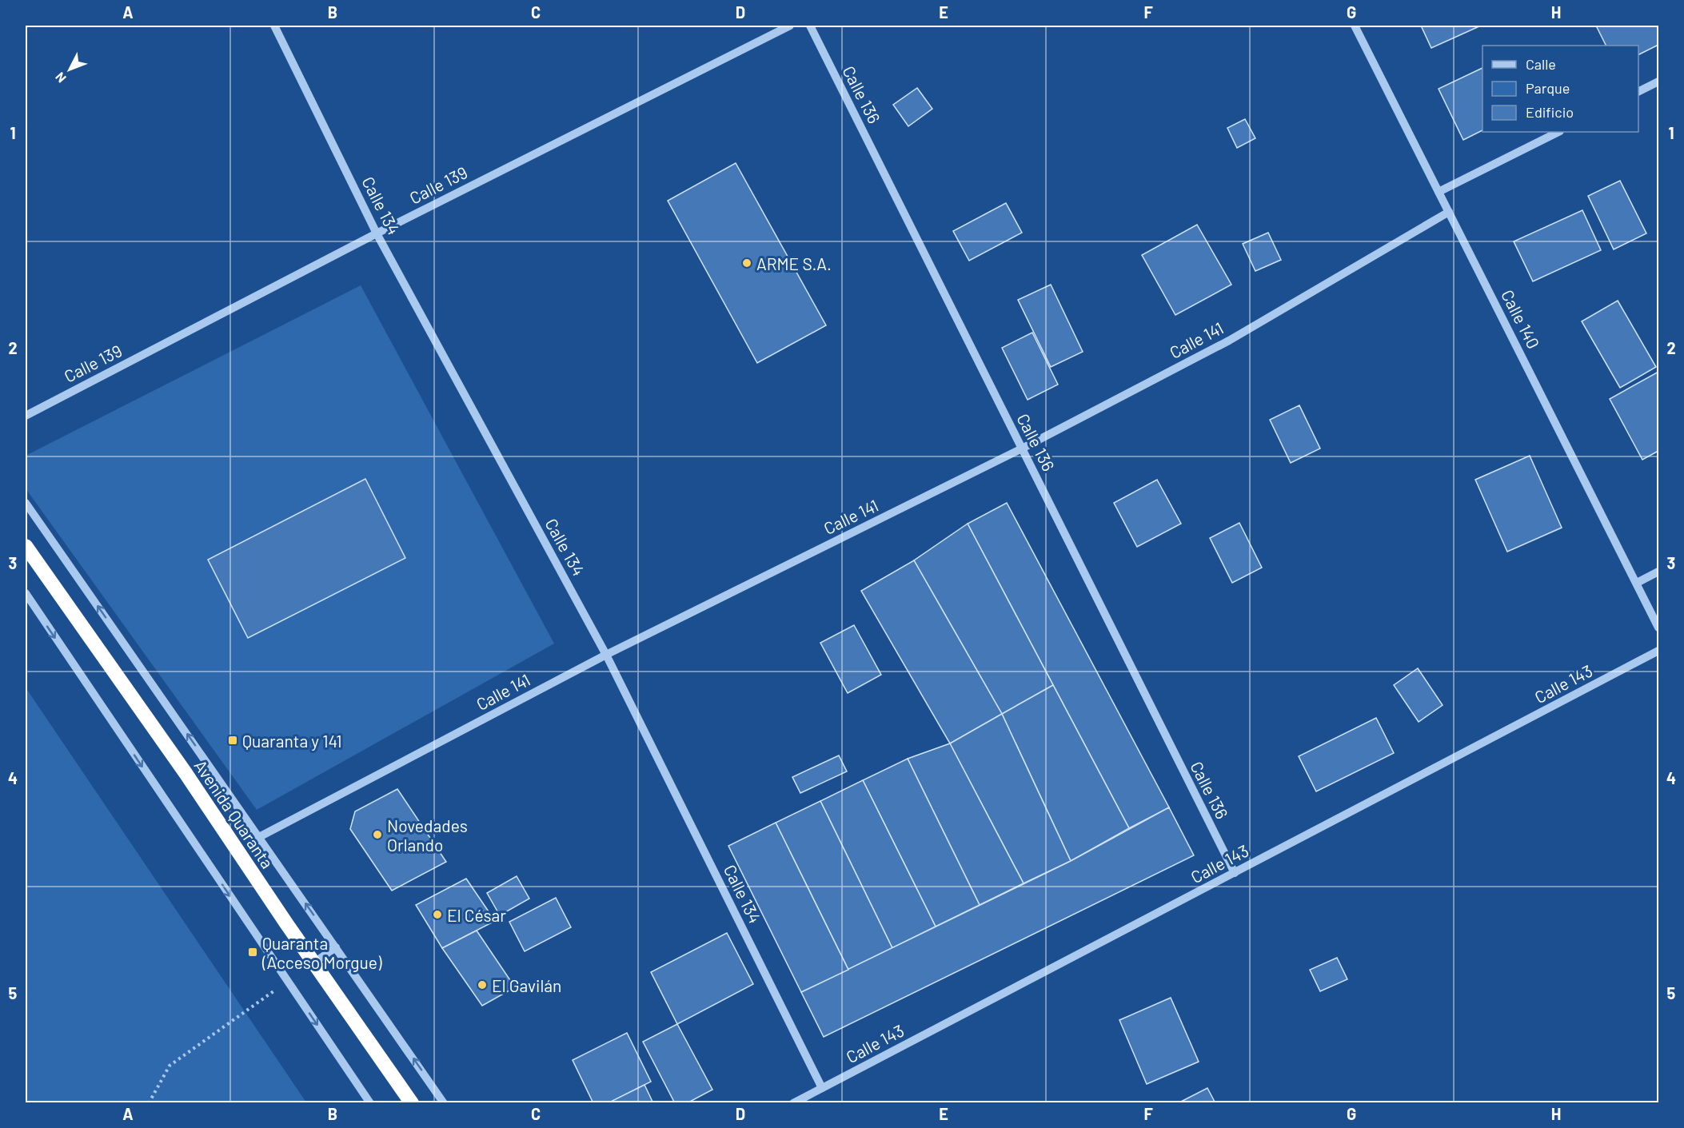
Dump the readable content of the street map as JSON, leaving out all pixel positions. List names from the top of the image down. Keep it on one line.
{"streets":{"highway":["Avenida Quaranta"],"street":["Calle 136","Calle 139","Calle 134","Calle 140","Calle 141","Calle 143"]},"crossings":[["Calle 136","Calle 141"],["Calle 136","Calle 143"],["Calle 139","Calle 134"],["Calle 134","Calle 141"],["Calle 134","Calle 143"],["Calle 140","Calle 141"]],"places":{"other":["ARME S.A.","Novedades Orlando","El César","El Gavilán"],"transit":["Quaranta y 141","Quaranta (Acceso Morgue)"]},"legend":["Calle","Parque","Edificio"],"north":"bottom left","grid":{"columns":["A","B","C","D","E","F","G","H"],"rows":["1","2","3","4","5"]}}
